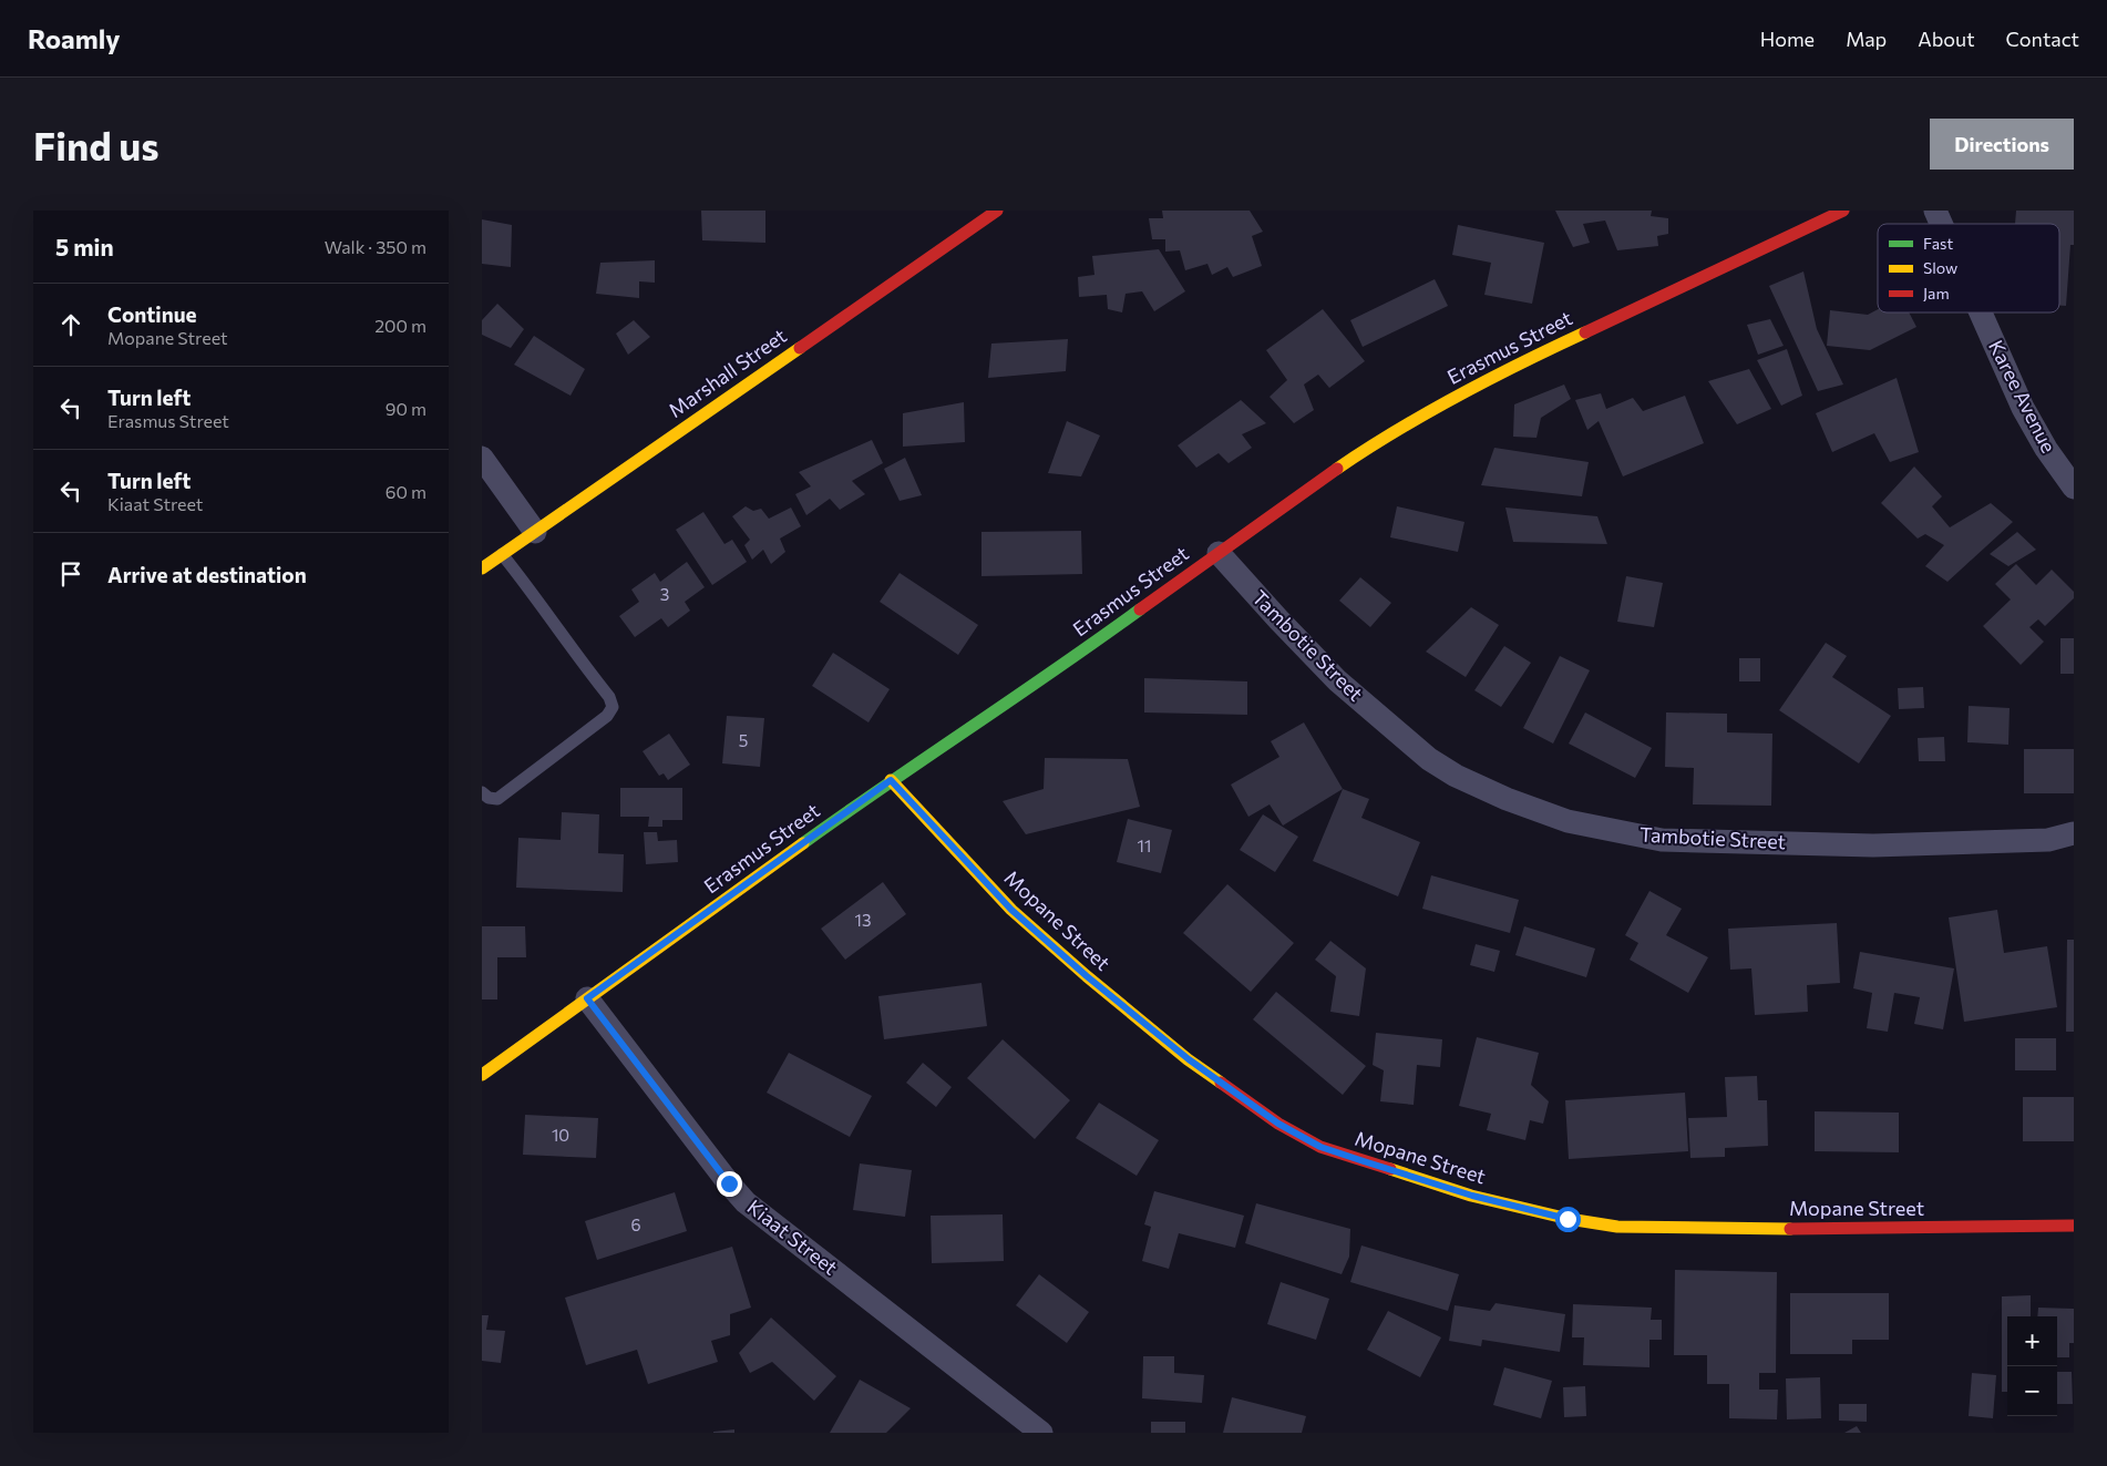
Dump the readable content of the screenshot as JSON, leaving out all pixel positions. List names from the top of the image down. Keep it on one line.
{"streets":{"street":["Erasmus Street","Marshall Street","Karee Avenue","Tambotie Street","Mopane Street","Kiaat Street"]},"crossings":[["Erasmus Street","Tambotie Street"],["Erasmus Street","Mopane Street"],["Erasmus Street","Kiaat Street"]],"house_numbers":["3","5","11","13","10","6"],"legend":["Fast","Slow","Jam"],"page":{"header":"Roamly","nav":["Home","Map","About","Contact"],"buttons":"Directions","title":"Find us","heading":["5 min","Walk · 350 m"],"list":[["Continue","Mopane Street","200 m"],["Turn left","Erasmus Street","90 m"],["Turn left","Kiaat Street","60 m"],"Arrive at destination"],"map_buttons":["+","−"]}}
